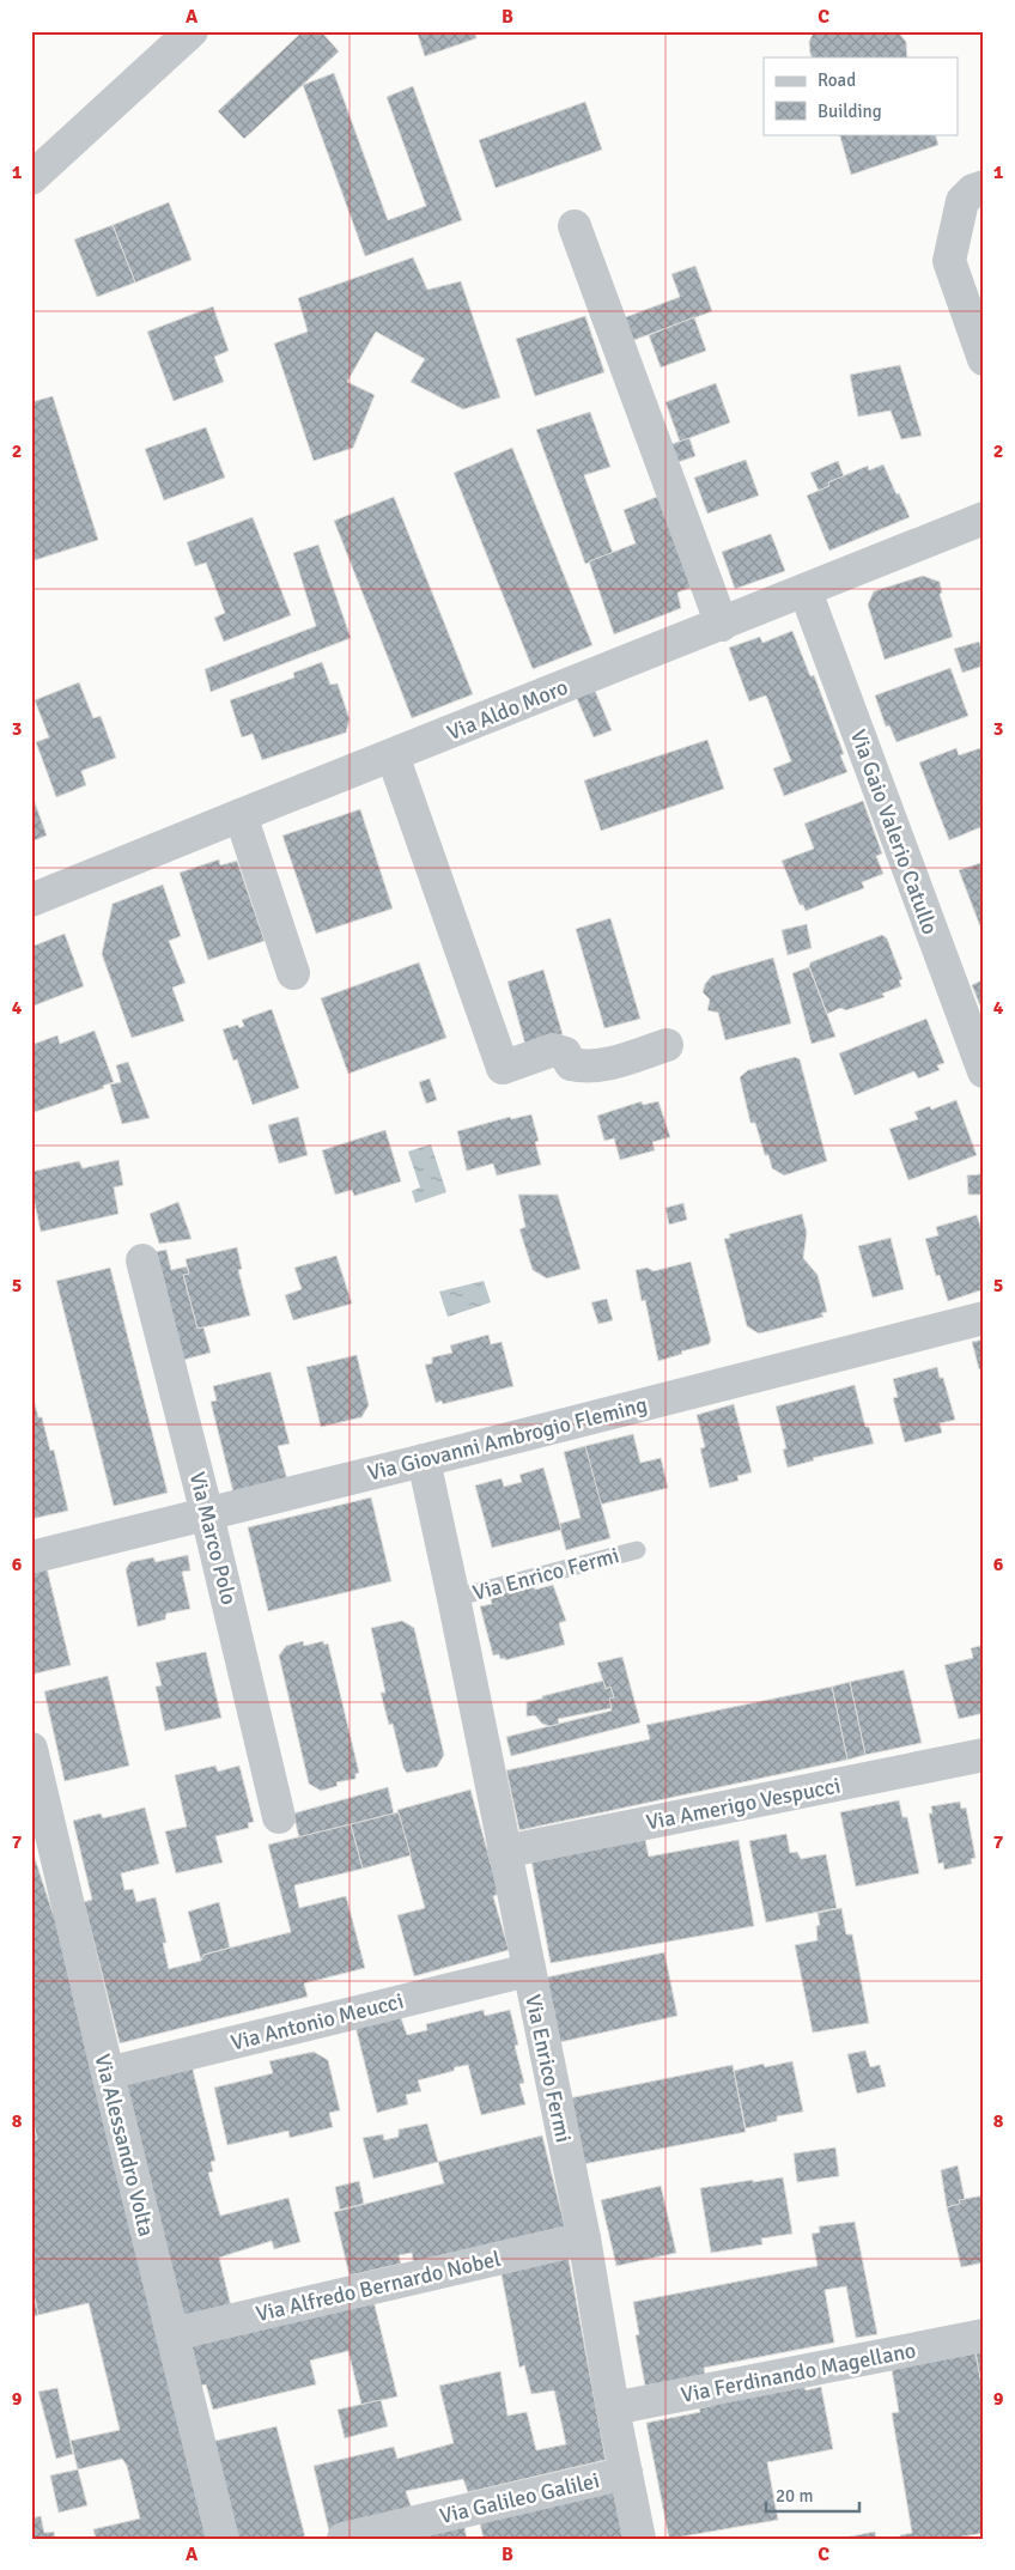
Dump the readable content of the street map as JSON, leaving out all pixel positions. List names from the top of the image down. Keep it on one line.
{"streets":{"street":["Via Aldo Moro","Via Gaio Valerio Catullo","Via Giovanni Ambrogio Fleming","Via Marco Polo","Via Enrico Fermi","Via Amerigo Vespucci","Via Antonio Meucci","Via Alessandro Volta","Via Alfredo Bernardo Nobel","Via Ferdinando Magellano","Via Galileo Galilei"]},"crossings":[["Via Aldo Moro","Via Gaio Valerio Catullo"],["Via Giovanni Ambrogio Fleming","Via Marco Polo"],["Via Giovanni Ambrogio Fleming","Via Enrico Fermi"],["Via Enrico Fermi","Via Amerigo Vespucci"],["Via Enrico Fermi","Via Antonio Meucci"],["Via Enrico Fermi","Via Alfredo Bernardo Nobel"],["Via Enrico Fermi","Via Ferdinando Magellano"],["Via Enrico Fermi","Via Galileo Galilei"],["Via Antonio Meucci","Via Alessandro Volta"],["Via Alessandro Volta","Via Alfredo Bernardo Nobel"]],"legend":["Road","Building"],"scale_bar":"20 m","grid":{"columns":["A","B","C"],"rows":["1","2","3","4","5","6","7","8","9"]}}
